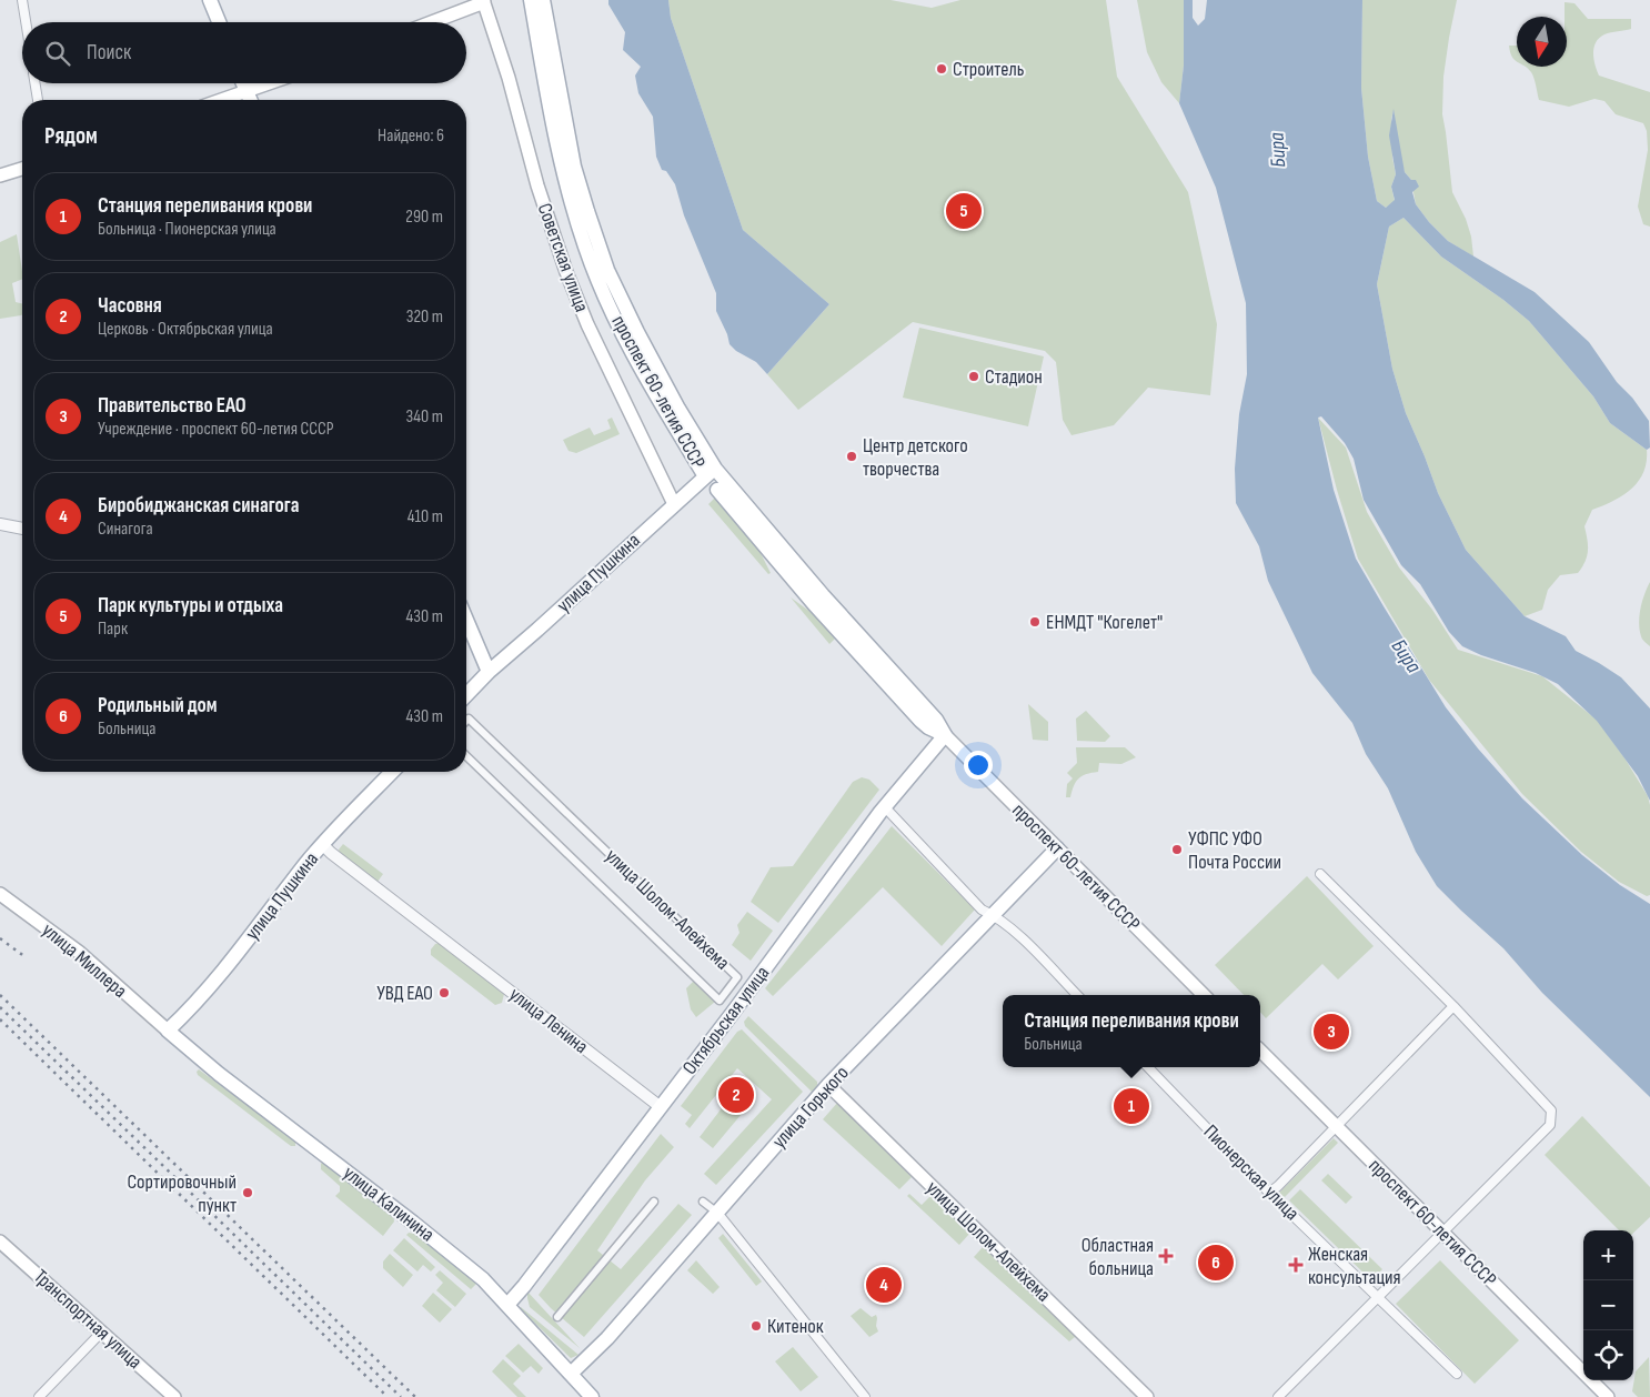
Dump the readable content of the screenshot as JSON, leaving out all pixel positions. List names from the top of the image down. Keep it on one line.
{"streets":{"main road":["Советская улица","проспект 60-летия СССР","улица Пушкина","улица Шолом-Алейхема","улица Миллера","Октябрьская улица","улица Горького","улица Калинина","Транспортная улица"],"street":["улица Ленина","Пионерская улица"]},"crossings":[["Советская улица","улица Пушкина"],["проспект 60-летия СССР","улица Пушкина"],["проспект 60-летия СССР","Октябрьская улица"],["проспект 60-летия СССР","улица Горького"],["улица Пушкина","улица Миллера"],["улица Пушкина","улица Ленина"],["улица Пушкина","улица Калинина"],["улица Шолом-Алейхема","улица Горького"],["улица Миллера","улица Калинина"],["улица Ленина","Октябрьская улица"],["Октябрьская улица","улица Калинина"],["улица Горького","улица Калинина"]],"water":["Бира"],"places":{"other":["Строитель","Стадион","Центр детского творчества","ЕНМДТ \"Когелет\"","УФПС УФО Почта России","УВД ЕАО","Сортировочный пункт","Китенок"],"health":["Областная больница","Женская консультация"]},"north":"bottom","page":{"search":"Поиск","heading":["Рядом","Найдено: 6"],"list":[{"mark":"1","name":"Станция переливания крови","note":"Больница · Пионерская улица","value":"290 m"},{"mark":"2","name":"Часовня","note":"Церковь · Октябрьская улица","value":"320 m"},{"mark":"3","name":"Правительство ЕАО","note":"Учреждение · проспект 60-летия СССР","value":"340 m"},{"mark":"4","name":"Биробиджанская синагога","note":"Синагога","value":"410 m"},{"mark":"5","name":"Парк культуры и отдыха","note":"Парк","value":"430 m"},{"mark":"6","name":"Родильный дом","note":"Больница","value":"430 m"}],"pins":["5","3","2","1","6","4"],"popup":["Станция переливания крови","Больница"],"map_buttons":["+","−"]}}
